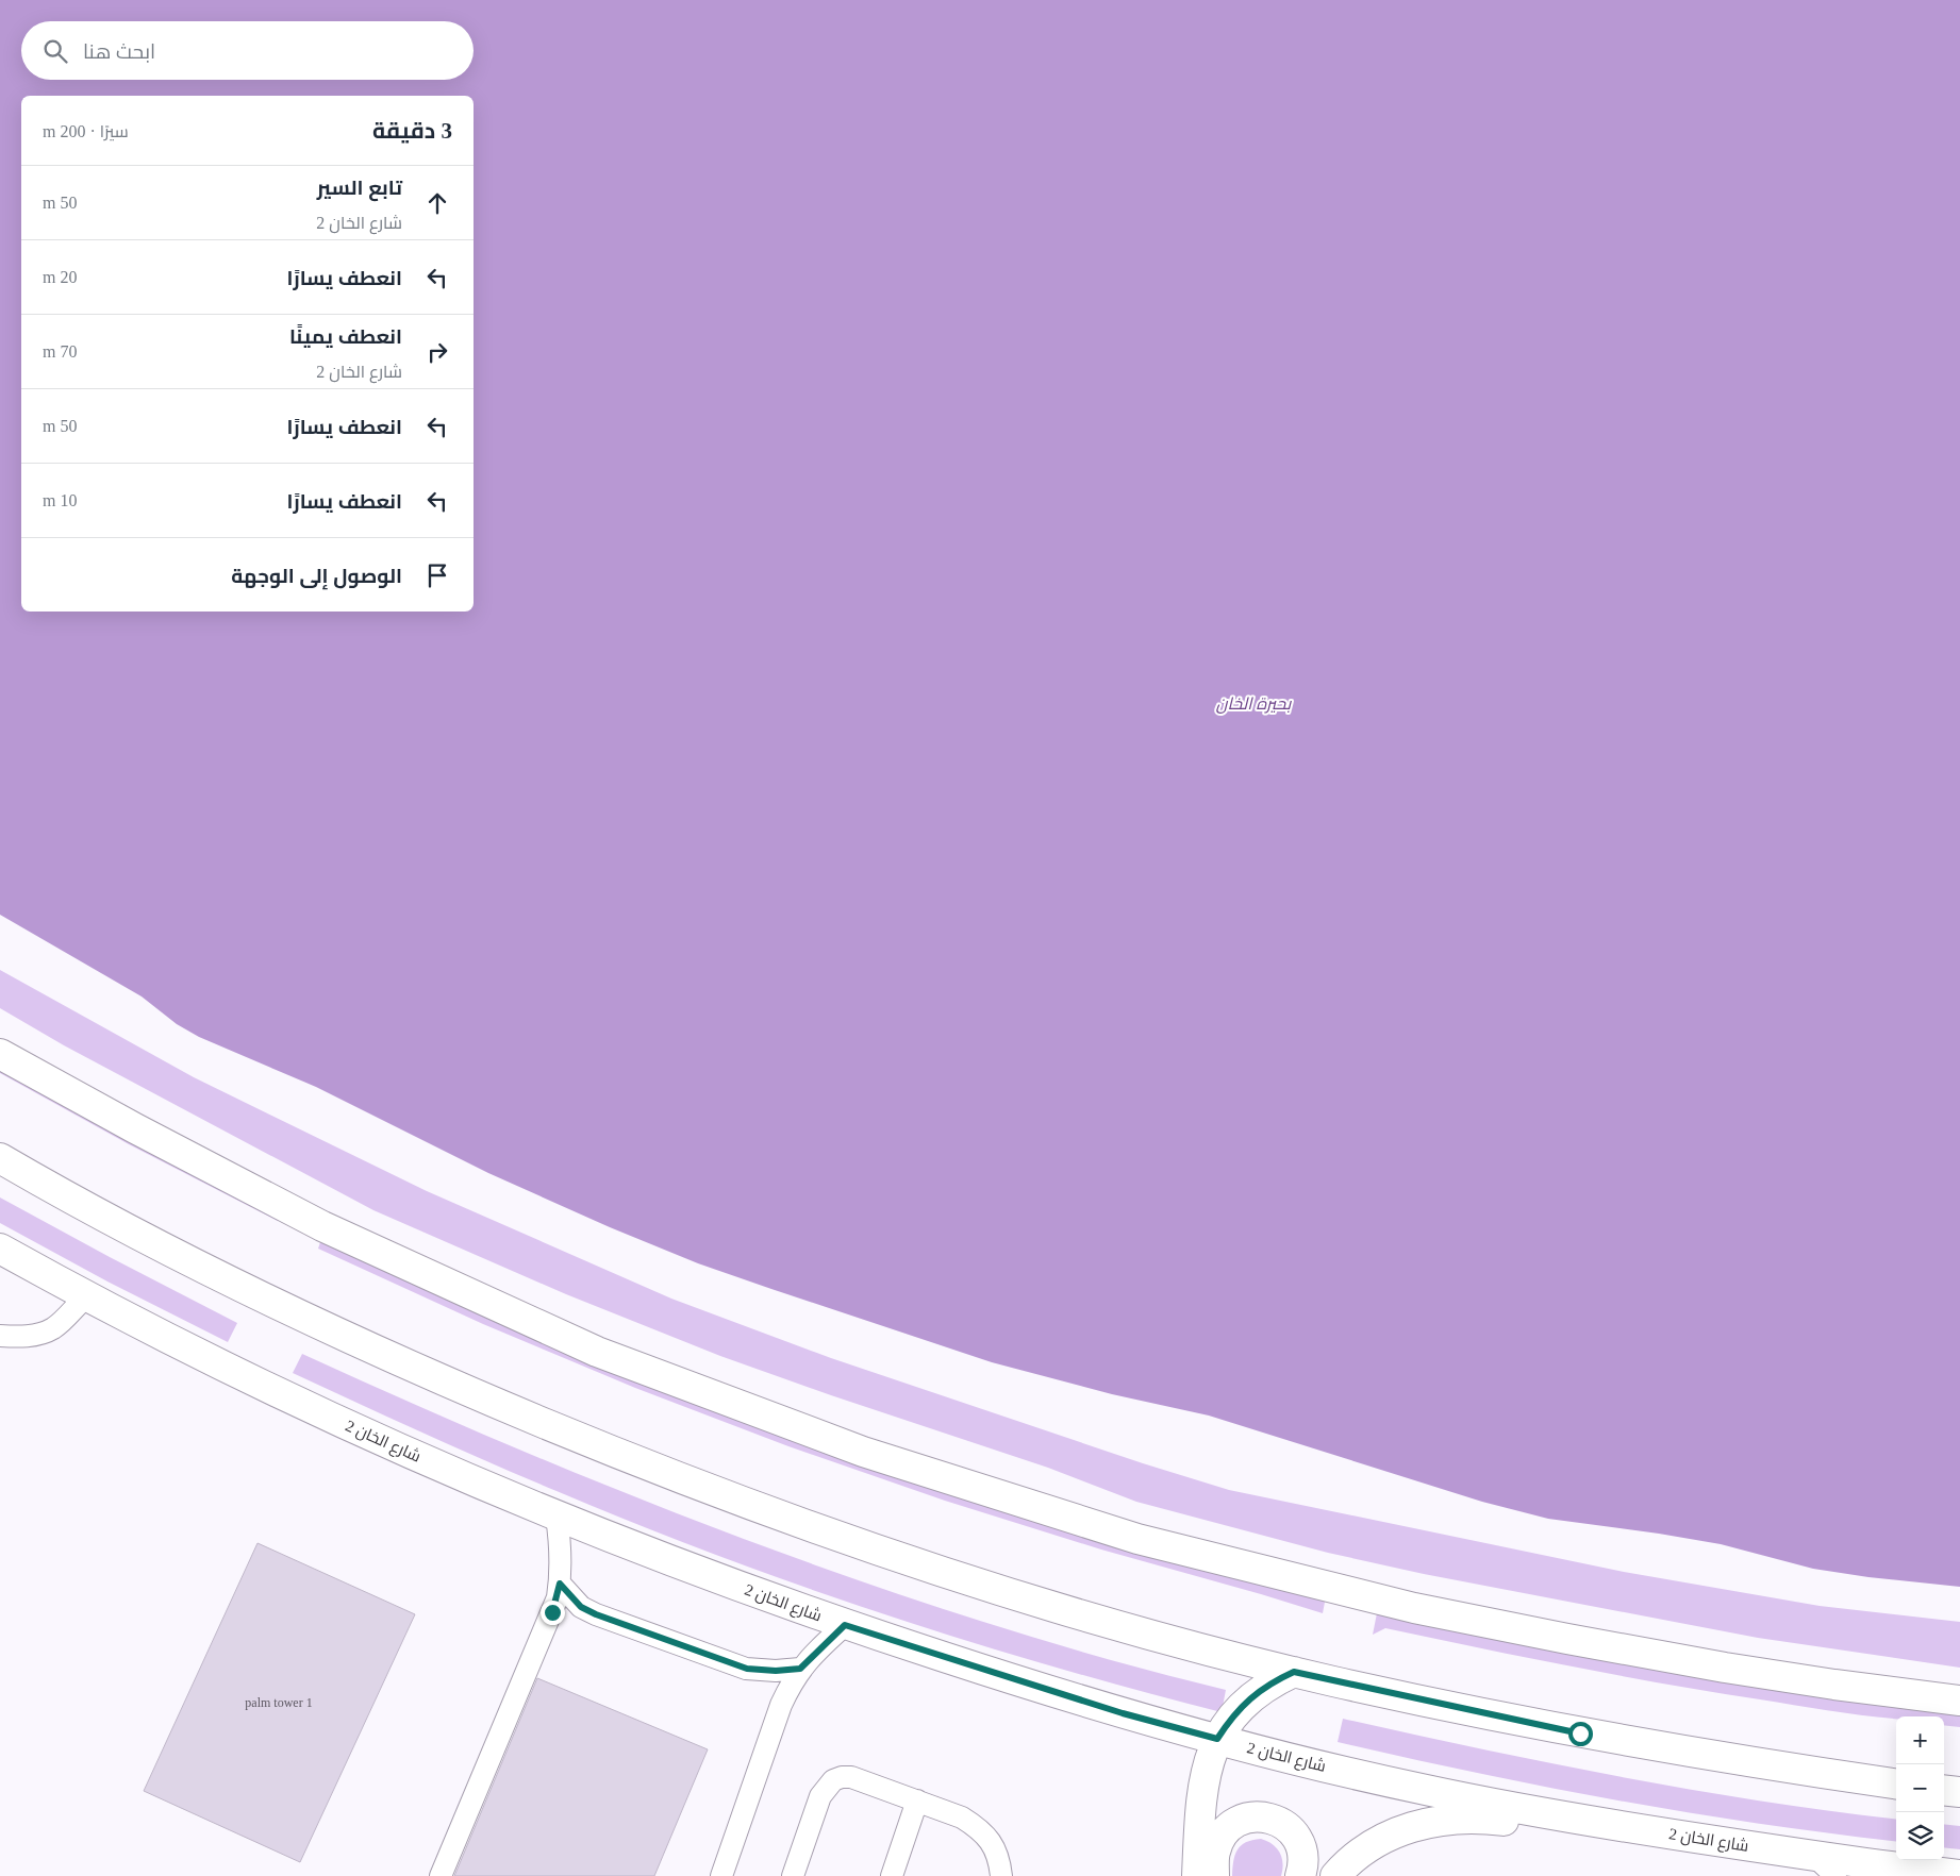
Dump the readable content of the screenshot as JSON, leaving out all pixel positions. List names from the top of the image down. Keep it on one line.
{"streets":{"street":["شارع الخان 2"]},"water":["بحيرة الخان"],"house_numbers":["palm tower 1"],"page":{"search":"ابحث هنا","heading":["3 دقيقة","سيرًا · 200 m"],"list":[["تابع السير","شارع الخان 2","50 m"],["انعطف يسارًا","20 m"],["انعطف يمينًا","شارع الخان 2","70 m"],["انعطف يسارًا","50 m"],["انعطف يسارًا","10 m"],"الوصول إلى الوجهة"],"map_buttons":["+","−"]}}
